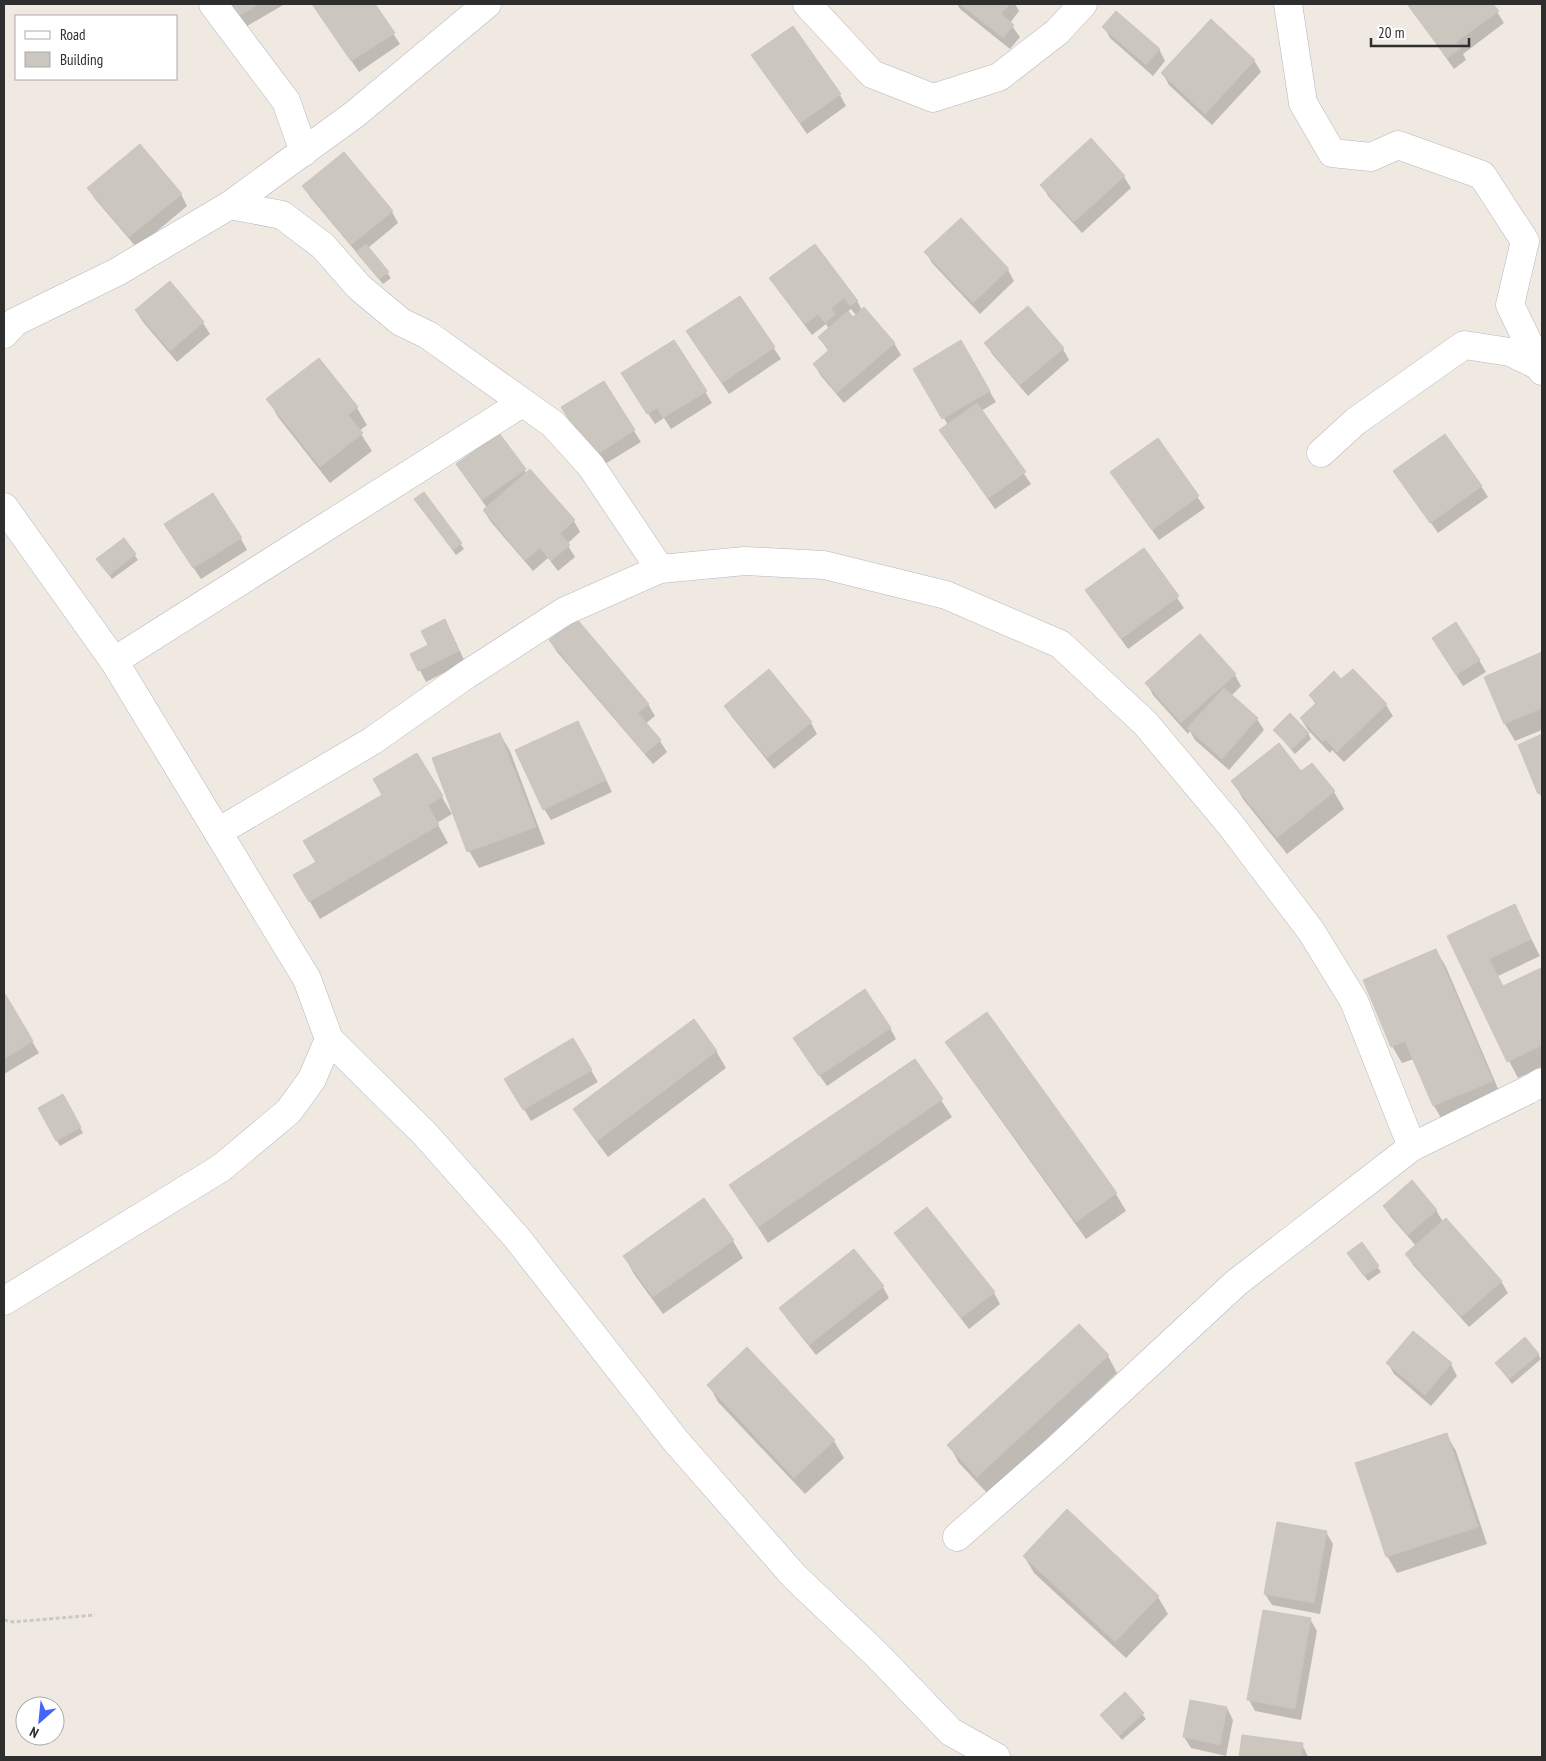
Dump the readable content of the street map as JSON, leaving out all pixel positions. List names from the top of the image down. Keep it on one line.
{"legend":["Road","Building"],"scale_bar":"20 m","north":"bottom left"}
